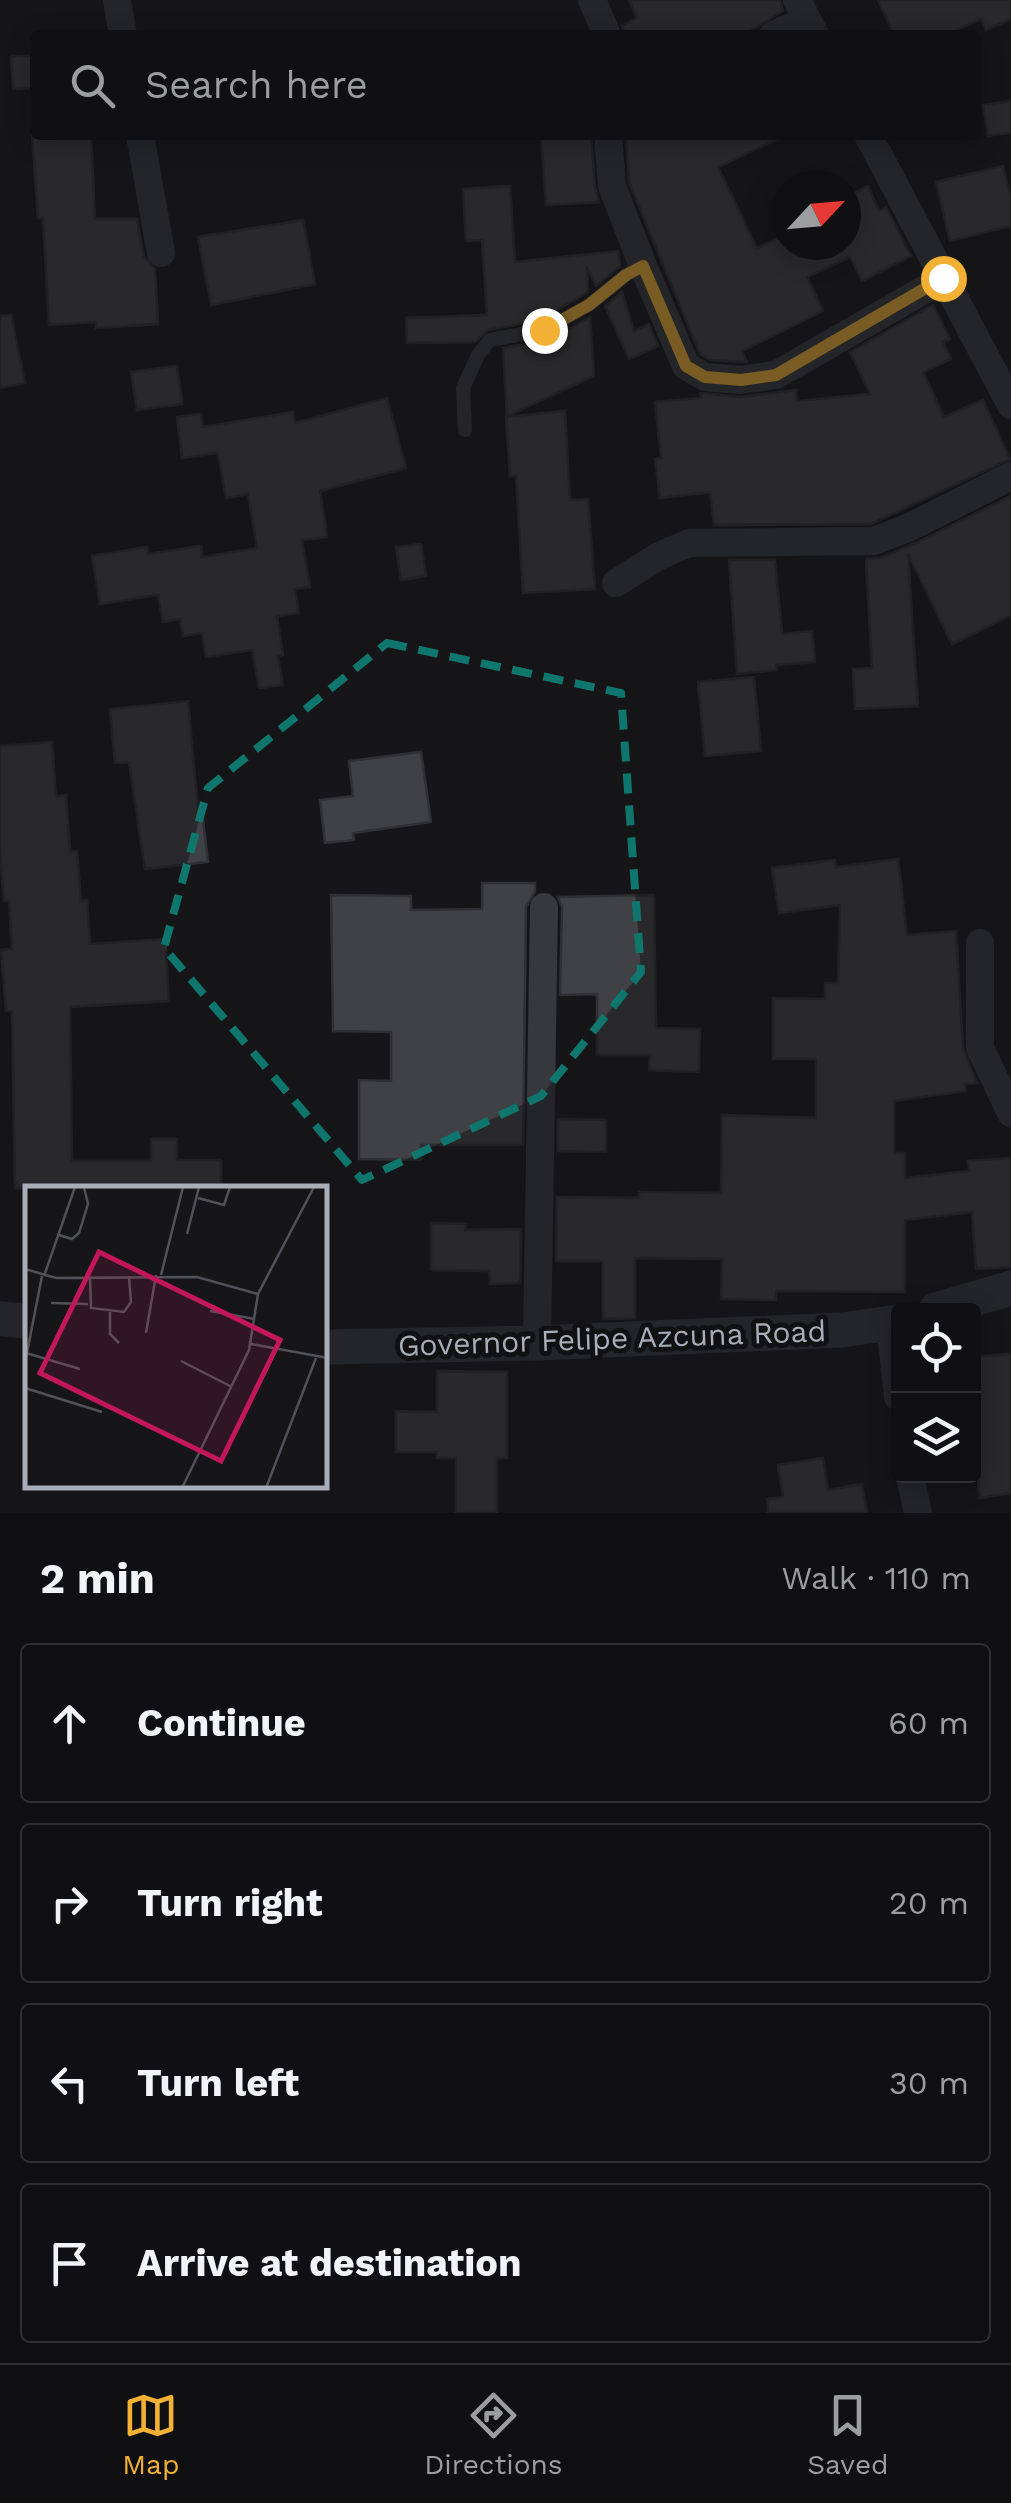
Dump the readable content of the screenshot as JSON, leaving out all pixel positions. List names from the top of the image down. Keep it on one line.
{"streets":{"street":["Governor Felipe Azcuna Road"]},"north":"top right","page":{"search":"Search here","heading":["2 min","Walk · 110 m"],"list":[["Continue","60 m"],["Turn right","20 m"],["Turn left","30 m"],"Arrive at destination"],"nav":["Map","Directions","Saved"]}}
